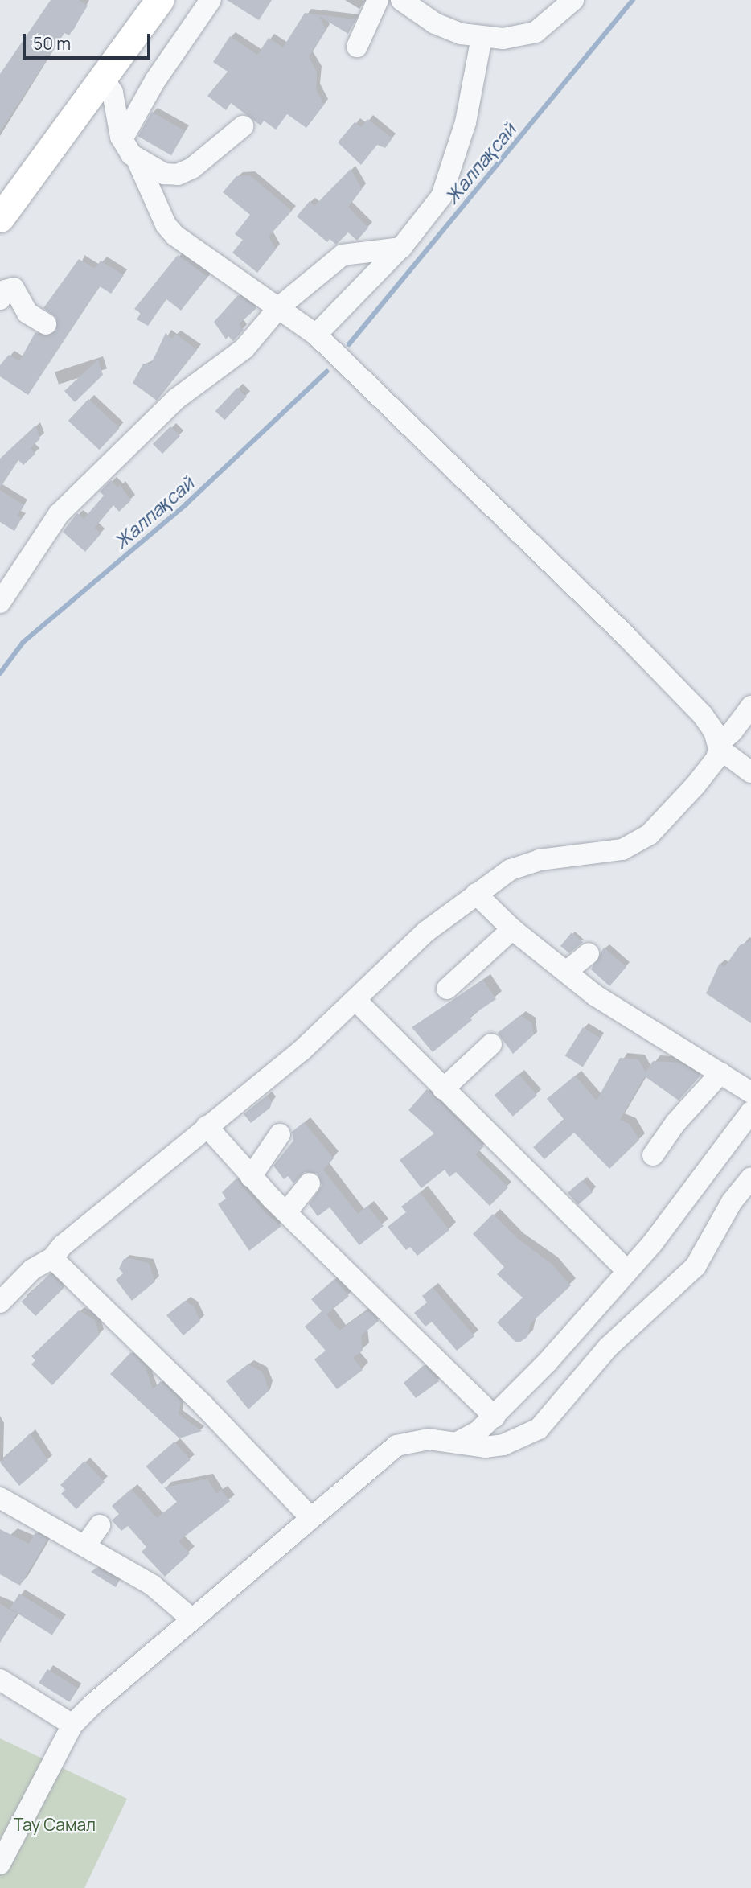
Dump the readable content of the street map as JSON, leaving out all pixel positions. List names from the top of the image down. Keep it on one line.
{"water":["Жалпақсай"],"parks":["Тау Самал"],"scale_bar":"50 m"}
